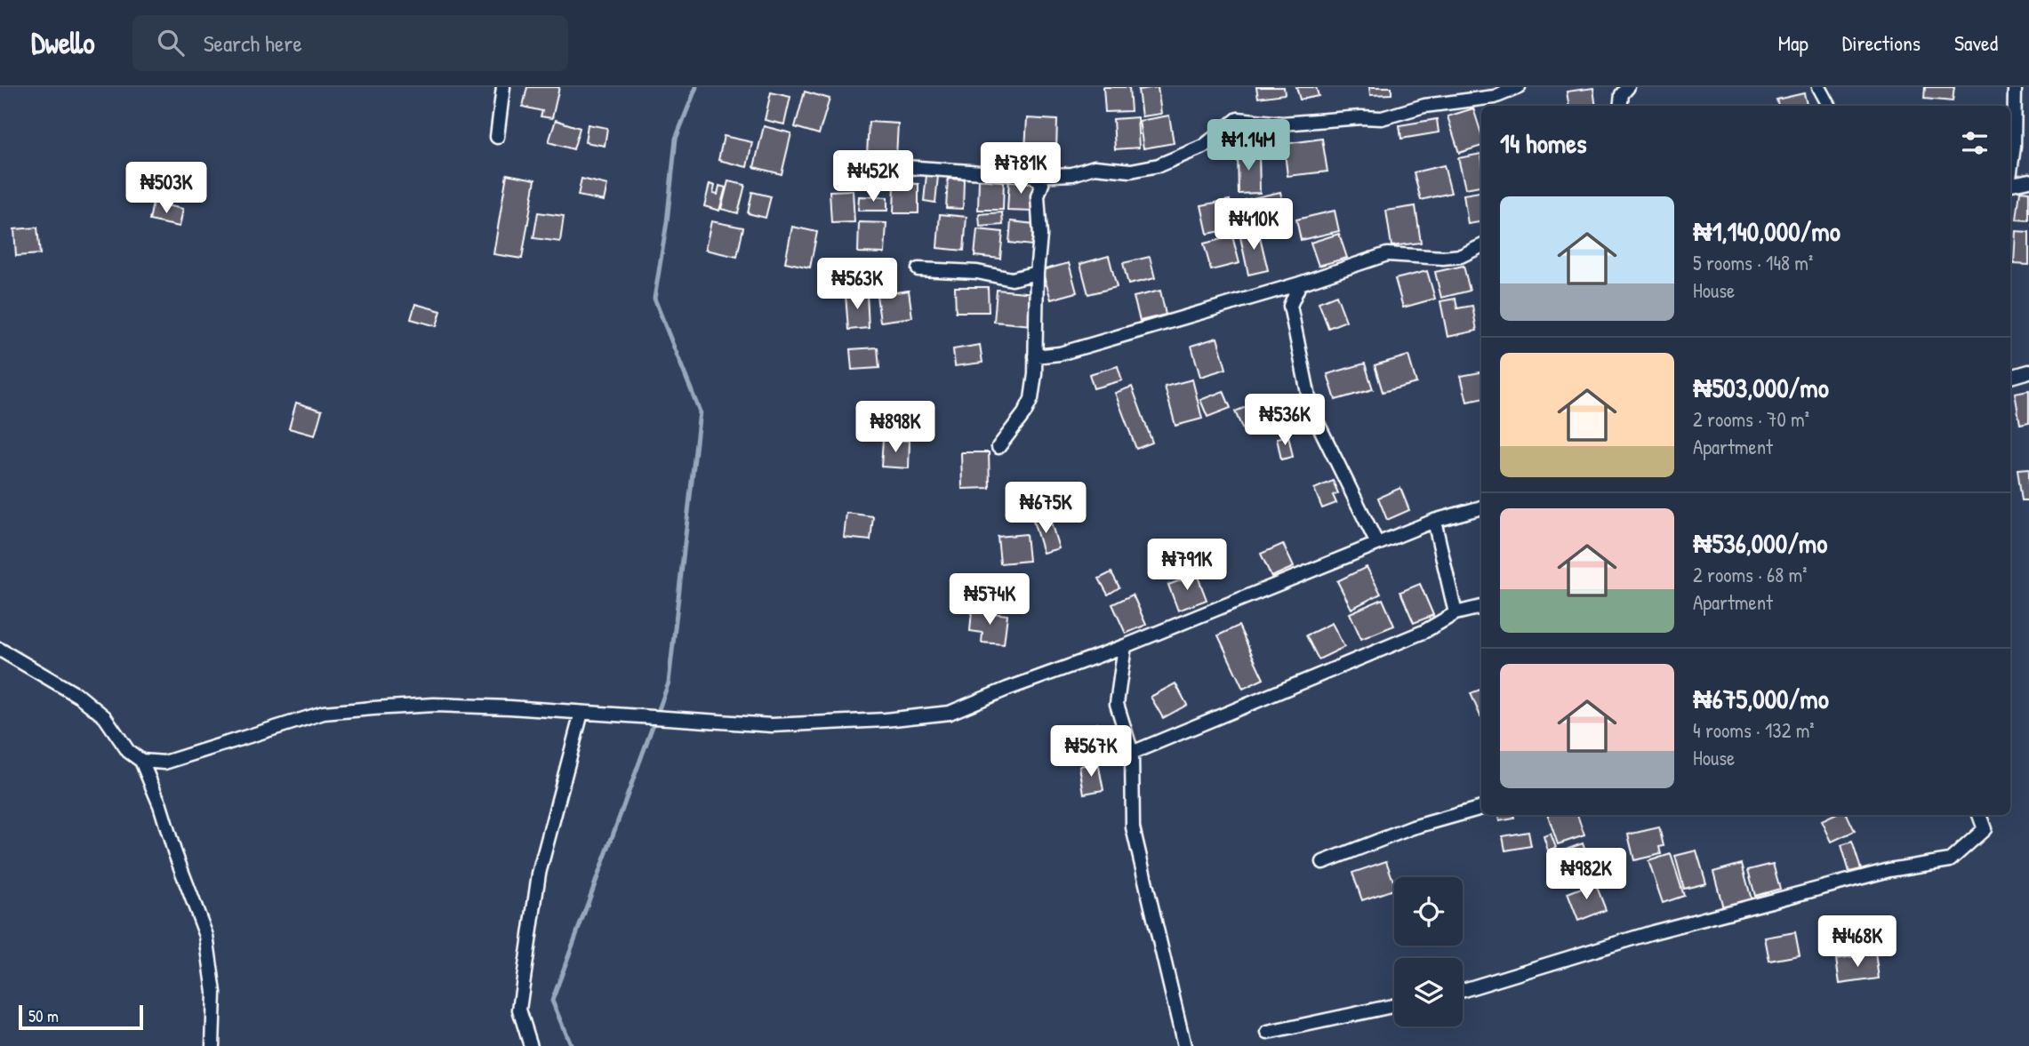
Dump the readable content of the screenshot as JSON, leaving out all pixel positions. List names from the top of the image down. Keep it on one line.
{"scale_bar":"50 m","page":{"header":"Dwello","search":"Search here","nav":["Map","Directions","Saved"],"heading":"14 homes","price":["₦1.14M","₦781K","₦452K","₦503K","₦410K","₦563K","₦536K","₦898K","₦675K","₦791K","₦574K","₦567K","₦982K","₦468K"],"list":[{"name":"₦1,140,000/mo","note":"5 rooms · 148 m² · House"},{"name":"₦503,000/mo","note":"2 rooms · 70 m² · Apartment"},{"name":"₦536,000/mo","note":"2 rooms · 68 m² · Apartment"},{"name":"₦675,000/mo","note":"4 rooms · 132 m² · House"}],"scale":"50 m"}}
